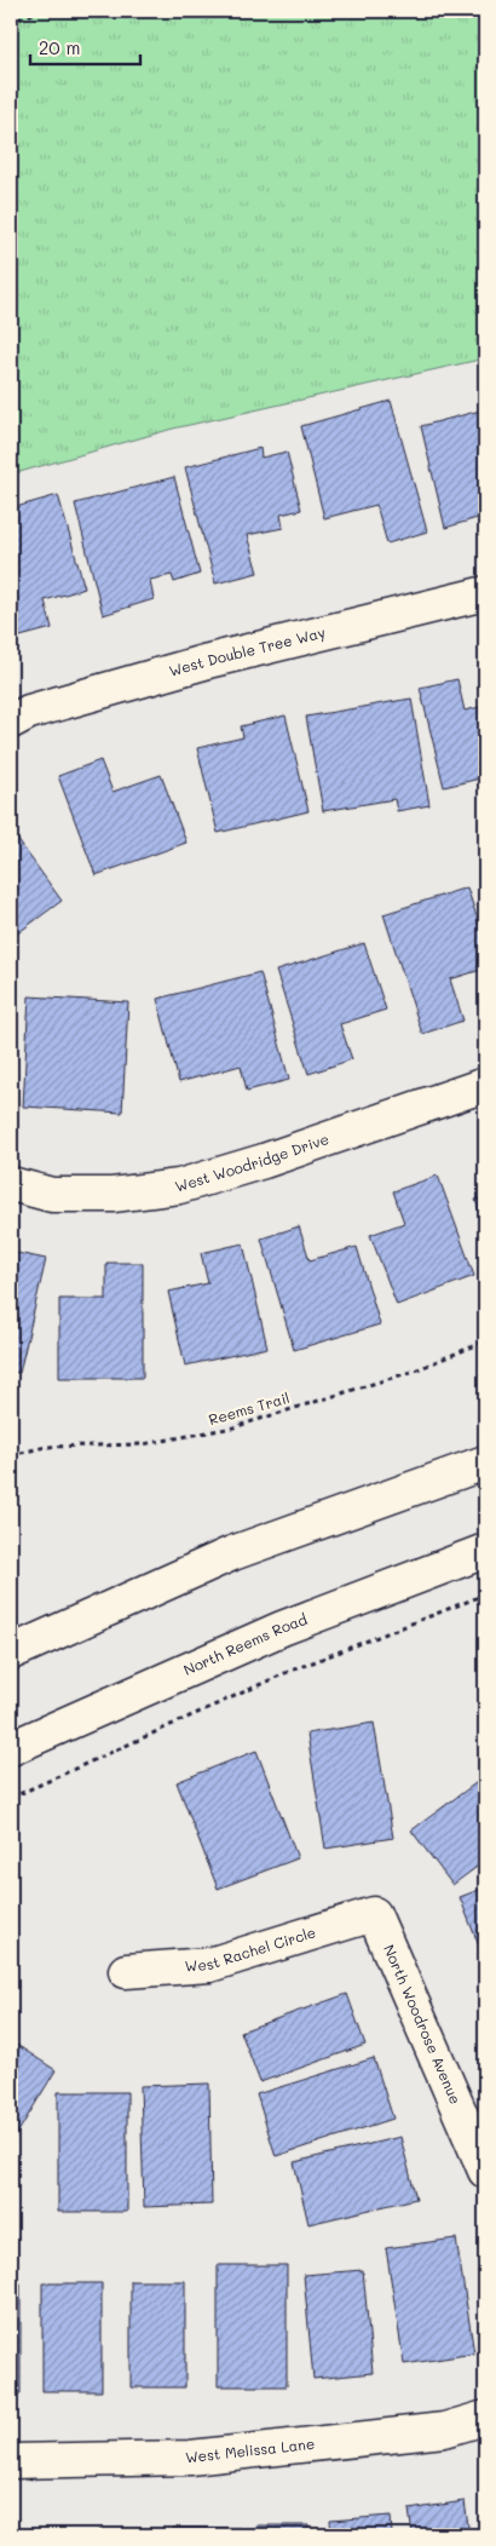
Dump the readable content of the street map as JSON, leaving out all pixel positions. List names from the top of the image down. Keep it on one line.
{"streets":{"street":["West Double Tree Way","West Woodridge Drive","North Reems Road","West Rachel Circle","North Woodrose Avenue","West Melissa Lane"],"path":["Reems Trail"]},"crossings":[["West Rachel Circle","North Woodrose Avenue"]],"scale_bar":"20 m"}
